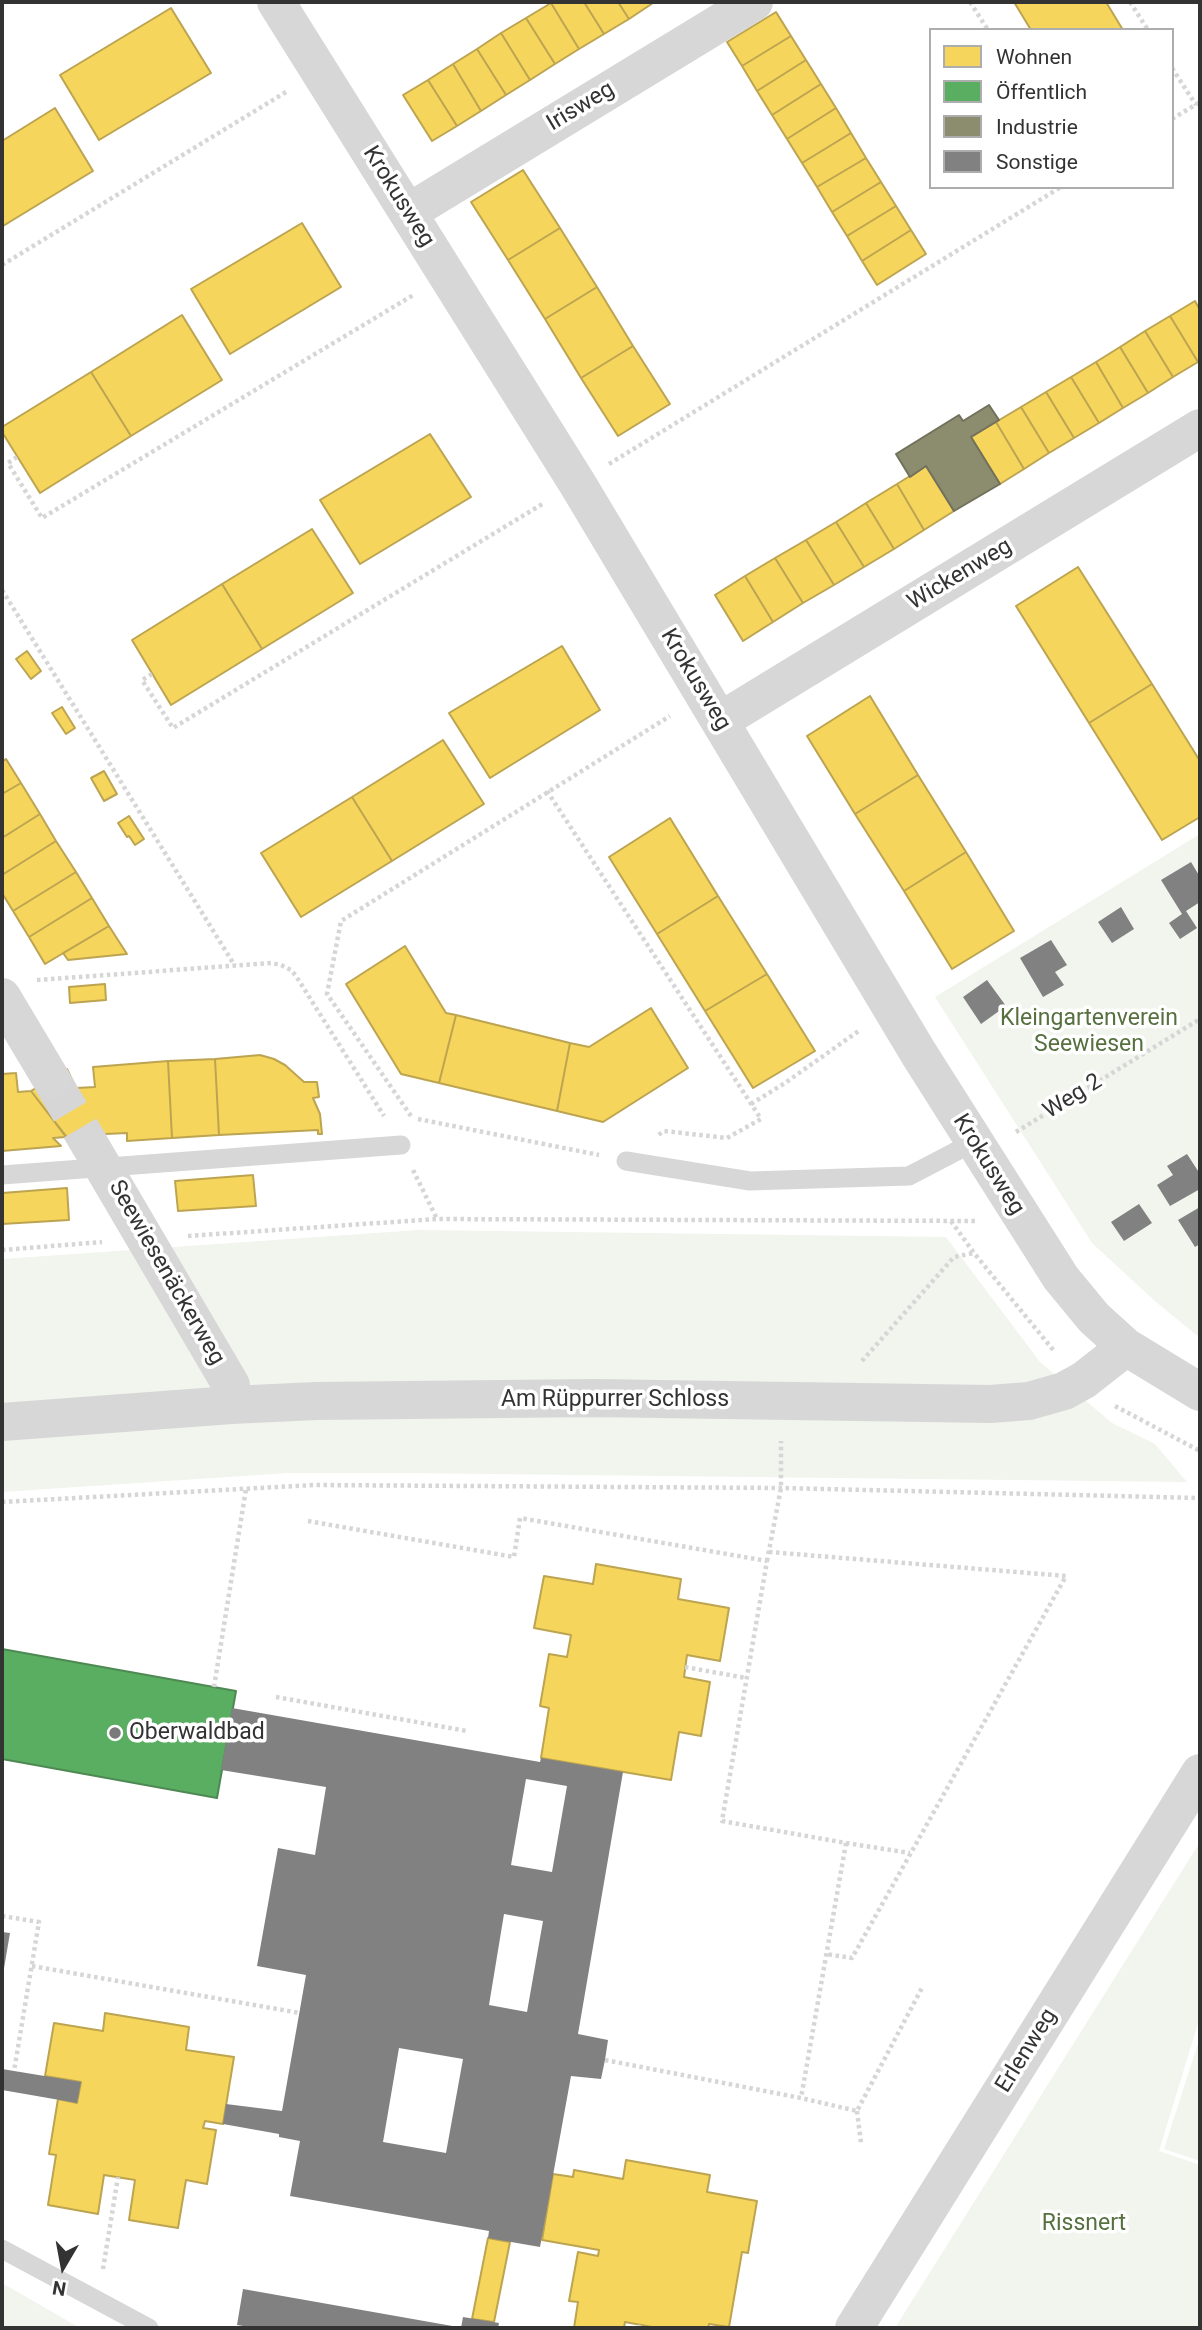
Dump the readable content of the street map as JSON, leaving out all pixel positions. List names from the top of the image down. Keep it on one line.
{"streets":{"street":["Irisweg","Krokusweg","Wickenweg","Seewiesenäckerweg","Am Rüppurrer Schloss","Erlenweg"],"path":["Weg 2"]},"crossings":[["Irisweg","Krokusweg"],["Krokusweg","Wickenweg"],["Krokusweg","Weg 2"],["Krokusweg","Am Rüppurrer Schloss"],["Seewiesenäckerweg","Am Rüppurrer Schloss"]],"parks":["Kleingartenverein Seewiesen","Rissnert"],"places":["Oberwaldbad"],"legend":["Wohnen","Öffentlich","Industrie","Sonstige"],"north":"bottom"}
